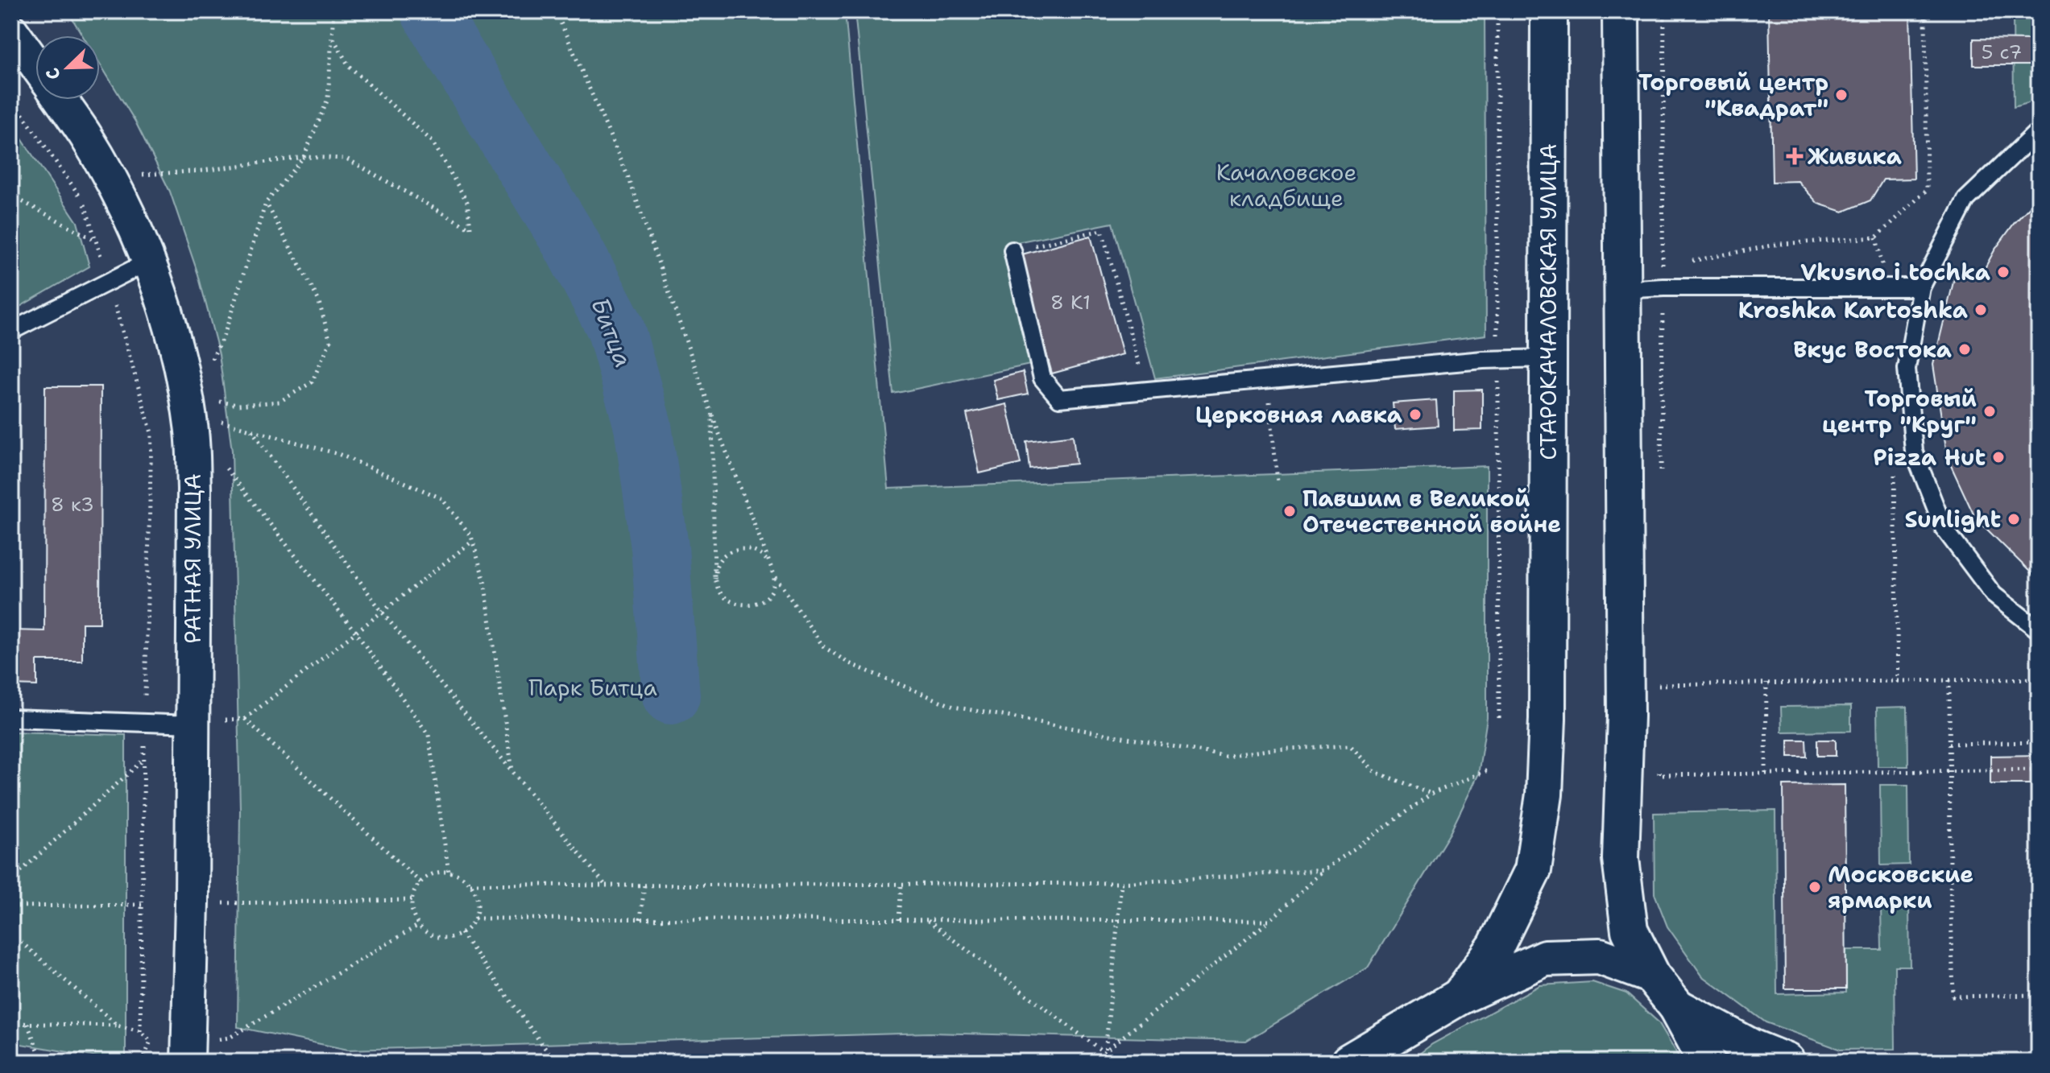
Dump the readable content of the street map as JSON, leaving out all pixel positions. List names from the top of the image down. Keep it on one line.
{"streets":{"street":["СТАРОКАЧАЛОВСКАЯ УЛИЦА","РАТНАЯ УЛИЦА"]},"water":["Битца"],"parks":["Качаловское кладбище","Парк Битца"],"places":{"other":["Торговый центр \"Квадрат\"","Vkusno i tochka","Kroshka Kartoshka","Вкус Востока","Торговый центр \"Круг\"","Церковная лавка","Pizza Hut","Павшим в Великой Отечественной войне","Sunlight","Московские ярмарки"],"health":["Живика"]},"house_numbers":["5 с7","8 К1","8 к3"],"north":"bottom left"}
